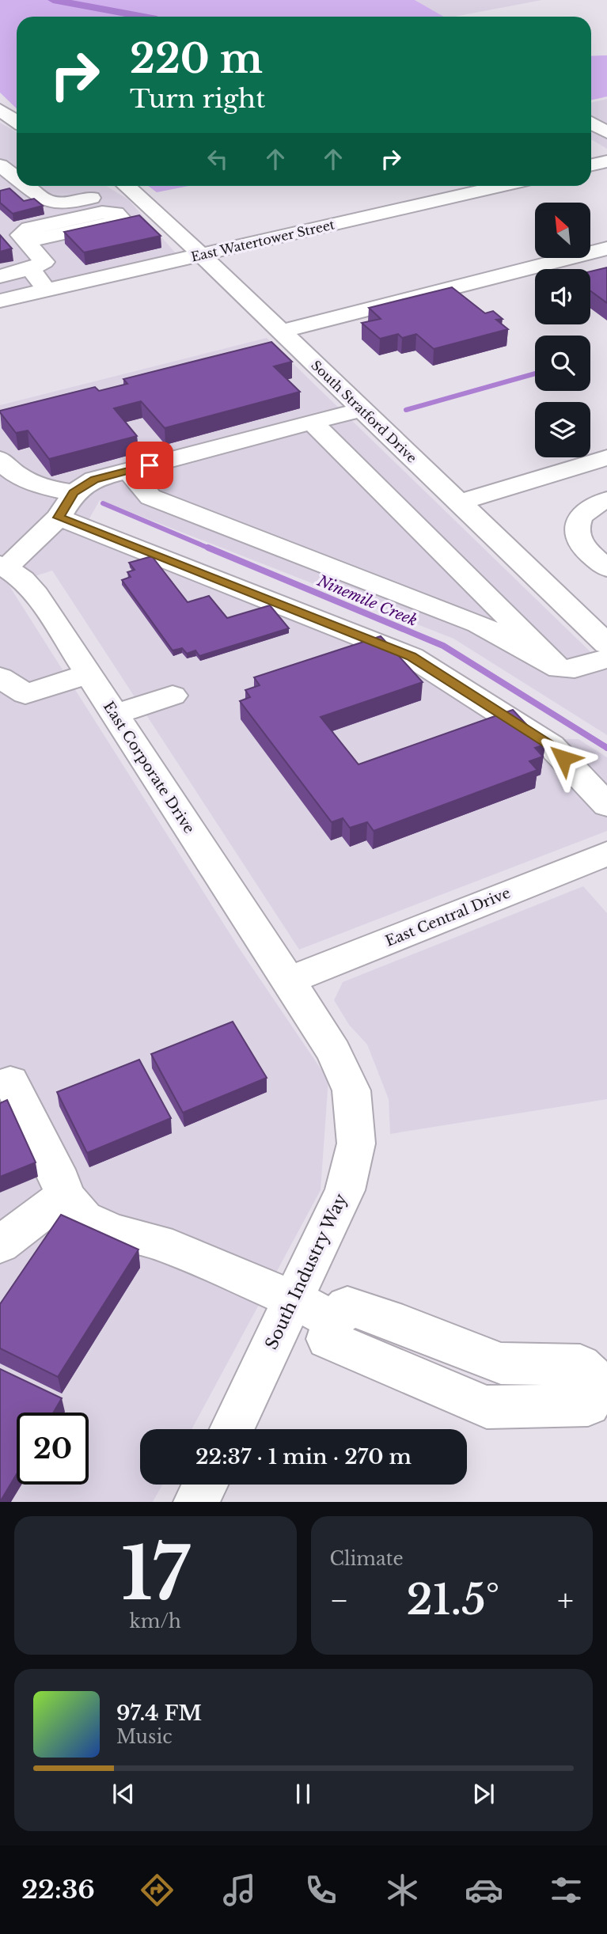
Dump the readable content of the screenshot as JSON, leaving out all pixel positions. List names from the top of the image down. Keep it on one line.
{"streets":{"street":["East Watertower Street","South Stratford Drive","East Corporate Drive","East Central Drive","South Industry Way"]},"crossings":[["East Watertower Street","South Stratford Drive"],["East Corporate Drive","East Central Drive"],["East Corporate Drive","South Industry Way"],["East Central Drive","South Industry Way"]],"water":["Ninemile Creek"],"north":"top left","page":{"turn":["220 m","Turn right"],"limit":"20","trip":"22:37 · 1 min · 270 m","tile":[["17","km/h"],"Climate"],"heat":["−","21.5°","+"],"song":["97.4 FM","Music"],"tabs":"22:36"}}
